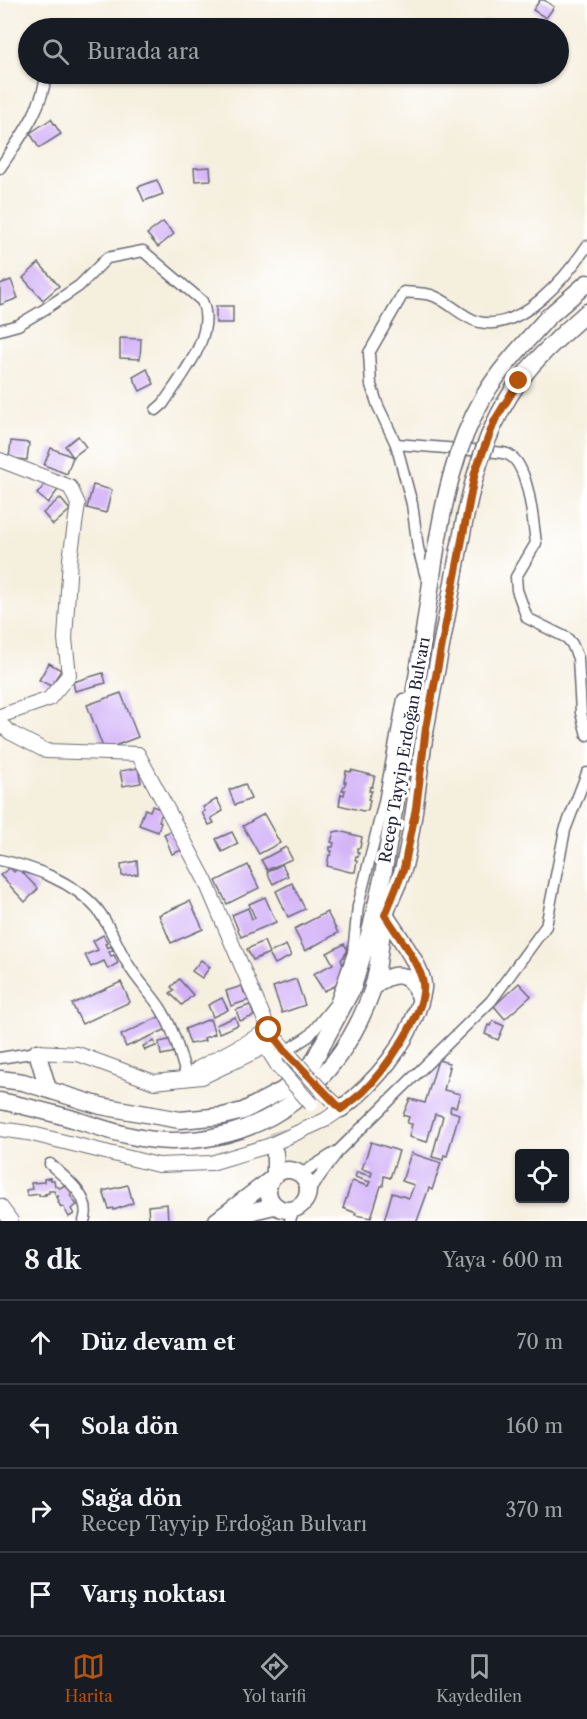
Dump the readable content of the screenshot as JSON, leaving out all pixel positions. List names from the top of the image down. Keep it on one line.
{"streets":{"main road":["Recep Tayyip Erdoğan Bulvarı"]},"page":{"search":"Burada ara","heading":["8 dk","Yaya · 600 m"],"list":[["Düz devam et","70 m"],["Sola dön","160 m"],["Sağa dön","Recep Tayyip Erdoğan Bulvarı","370 m"],"Varış noktası"],"nav":["Harita","Yol tarifi","Kaydedilen"]}}
